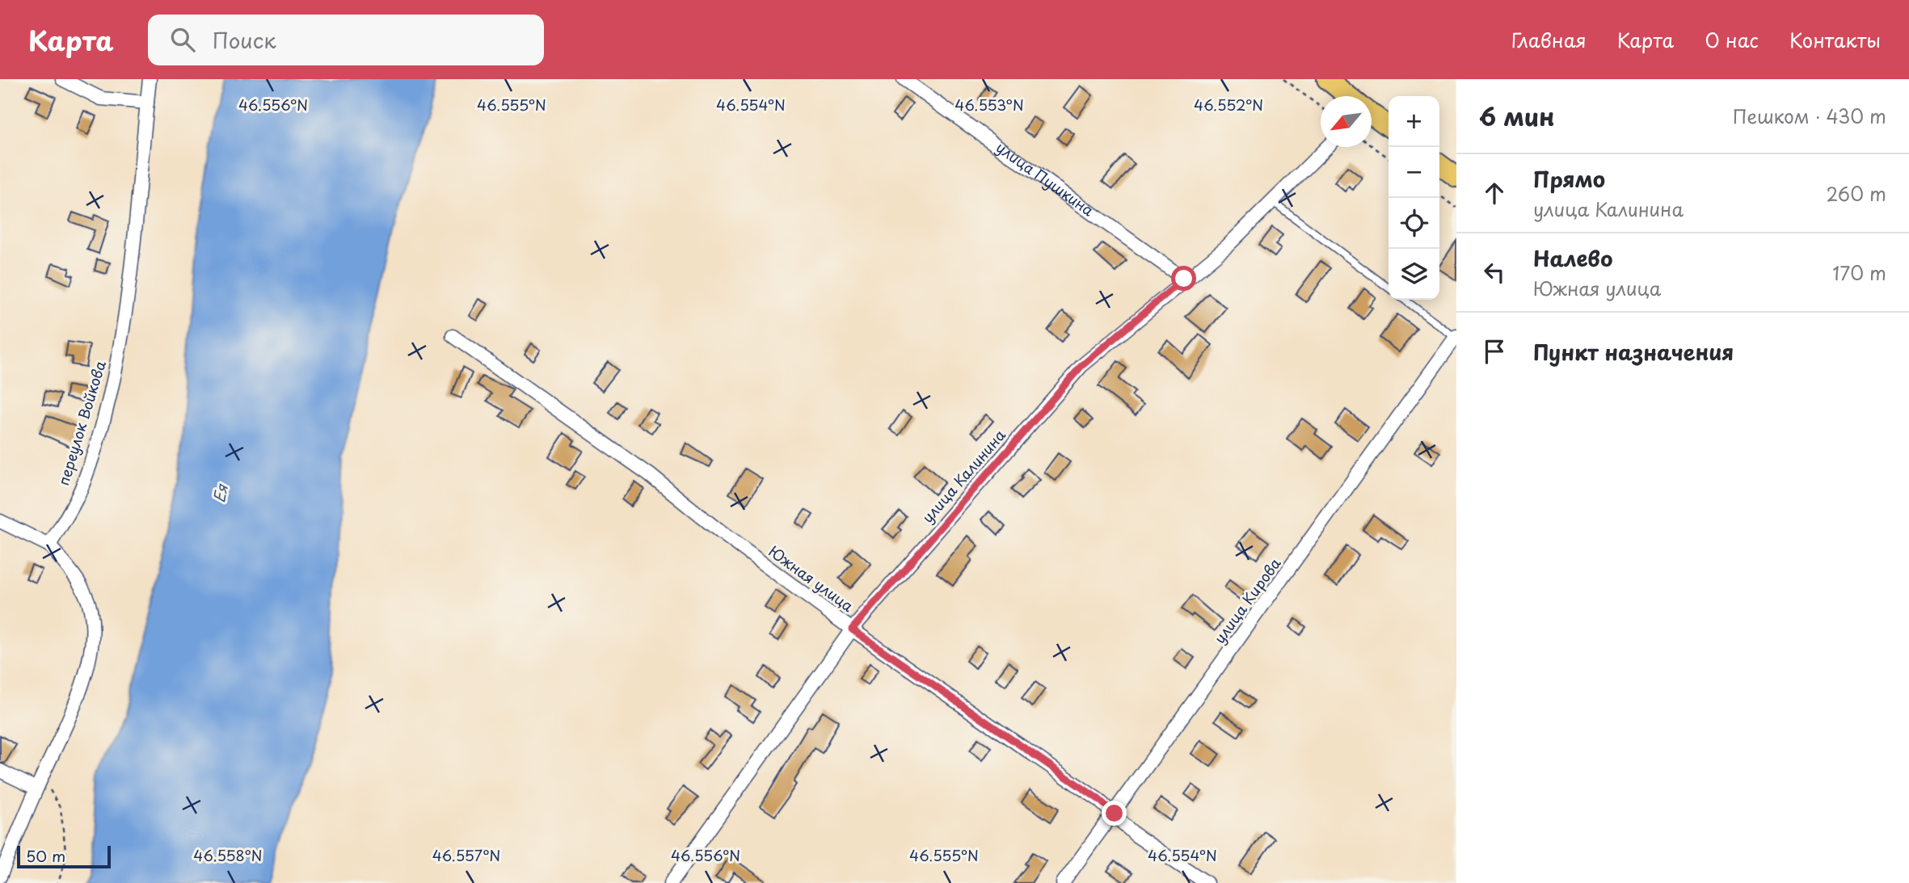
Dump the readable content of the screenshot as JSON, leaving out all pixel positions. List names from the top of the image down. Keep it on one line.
{"streets":{"street":["улица Пушкина","переулок Войкова","улица Калинина","Южная улица","улица Кирова"]},"crossings":[["улица Пушкина","улица Калинина"],["улица Калинина","Южная улица"],["Южная улица","улица Кирова"]],"water":["Ея"],"scale_bar":"50 m","north":"bottom left","page":{"header":"Карта","search":"Поиск","nav":["Главная","Карта","О нас","Контакты"],"heading":["6 мин","Пешком · 430 m"],"map_buttons":["+","−"],"list":[["Прямо","улица Калинина","260 m"],["Налево","Южная улица","170 m"],"Пункт назначения"],"scale":"50 m"},"coordinates":["46.556°N","46.555°N","46.554°N","46.553°N","46.552°N","46.558°N","46.557°N"]}
